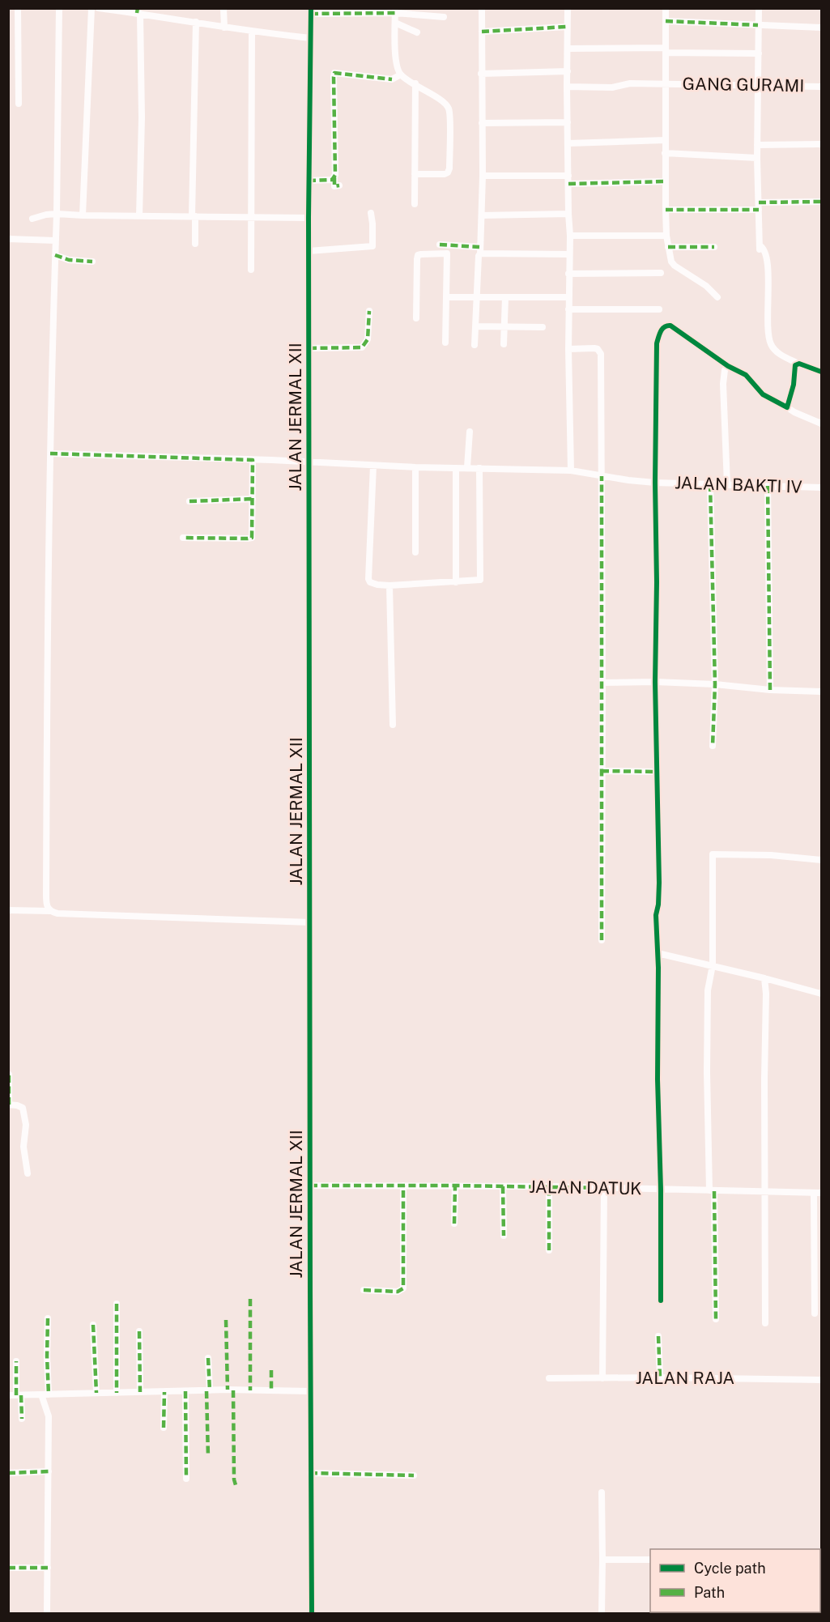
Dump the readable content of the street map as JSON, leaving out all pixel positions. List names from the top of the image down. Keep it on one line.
{"streets":{"street":["GANG GURAMI","JALAN JERMAL XII","JALAN BAKTI IV","JALAN DATUK","JALAN RAJA"]},"crossings":[["JALAN JERMAL XII","JALAN BAKTI IV"],["JALAN JERMAL XII","JALAN DATUK"]],"legend":["Cycle path","Path"]}
